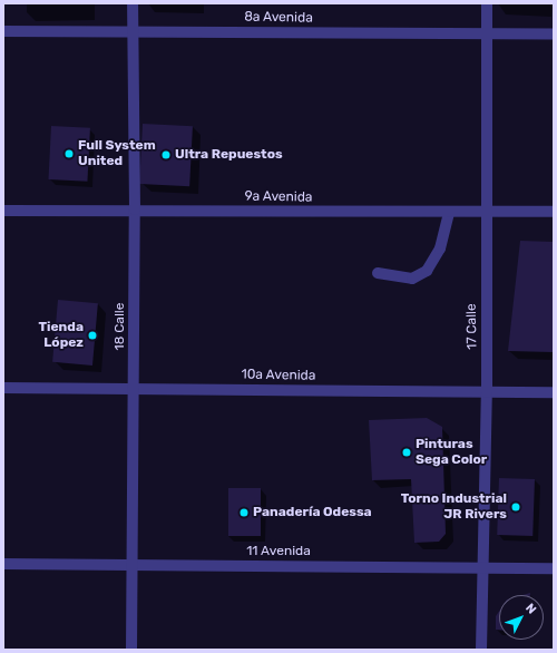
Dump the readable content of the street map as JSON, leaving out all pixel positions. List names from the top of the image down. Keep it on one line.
{"streets":{"street":["8a Avenida","9a Avenida","18 Calle","17 Calle","10a Avenida","11 Avenida"]},"crossings":[["8a Avenida","18 Calle"],["8a Avenida","17 Calle"],["9a Avenida","18 Calle"],["9a Avenida","17 Calle"],["18 Calle","10a Avenida"],["18 Calle","11 Avenida"],["17 Calle","10a Avenida"],["17 Calle","11 Avenida"]],"places":["Full System United","Ultra Repuestos","Tienda López","Pinturas Sega Color","Torno Industrial JR Rivers","Panadería Odessa"],"north":"top right"}
